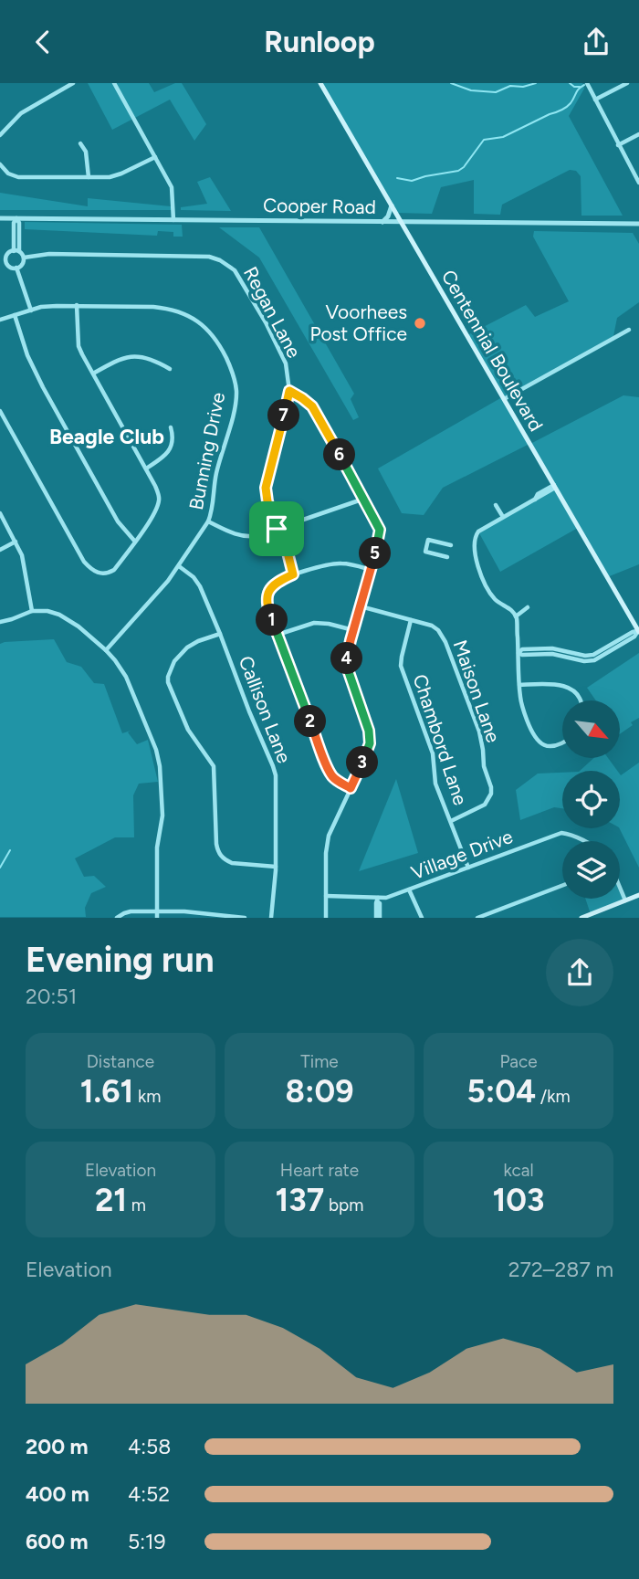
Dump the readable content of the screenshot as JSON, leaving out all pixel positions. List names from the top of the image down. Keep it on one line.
{"streets":{"main road":["Centennial Boulevard"],"street":["Cooper Road","Regan Lane","Bunning Drive","Maison Lane","Callison Lane","Chambord Lane","Village Drive"]},"crossings":[["Cooper Road","Centennial Boulevard"],["Bunning Drive","Callison Lane"],["Maison Lane","Chambord Lane"],["Chambord Lane","Village Drive"]],"districts":["Beagle Club"],"places":["Voorhees Post Office"],"north":"bottom right","page":{"header":"Runloop","pins":["7","6","5","1","4","2","3"],"heading":["Evening run","20:51"],"stats":[["Distance","1.61 km"],["Time","8:09"],["Pace","5:04 /km"],["Elevation","21 m"],["Heart rate","137 bpm"],["kcal","103"]],"chart":["Elevation","272–287 m"],"list":[{"name":"200 m","note":"4:58"},{"name":"400 m","note":"4:52"},{"name":"600 m","note":"5:19"}]}}
